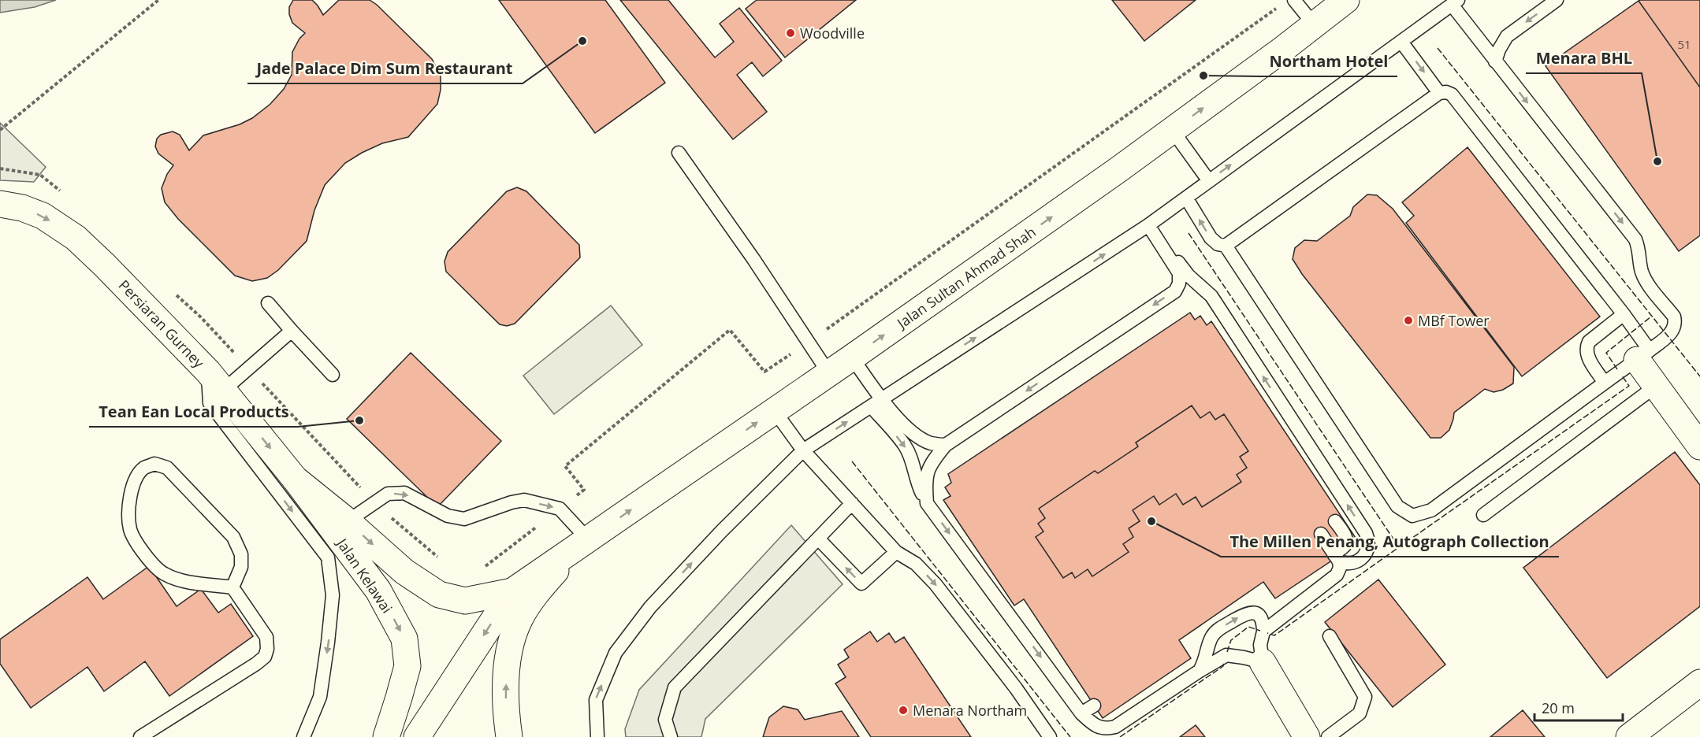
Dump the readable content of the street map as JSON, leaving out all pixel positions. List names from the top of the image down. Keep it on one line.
{"streets":{"main road":["Jalan Sultan Ahmad Shah","Persiaran Gurney","Jalan Kelawai"]},"crossings":[["Jalan Sultan Ahmad Shah","Persiaran Gurney"],["Jalan Sultan Ahmad Shah","Jalan Kelawai"],["Persiaran Gurney","Jalan Kelawai"]],"one_way":["Jalan Sultan Ahmad Shah","Persiaran Gurney","Jalan Kelawai"],"places":["Woodville","Jade Palace Dim Sum Restaurant","Northam Hotel","Menara BHL","MBf Tower","Tean Ean Local Products","The Millen Penang, Autograph Collection","Menara Northam"],"house_numbers":["51"],"scale_bar":"20 m"}
